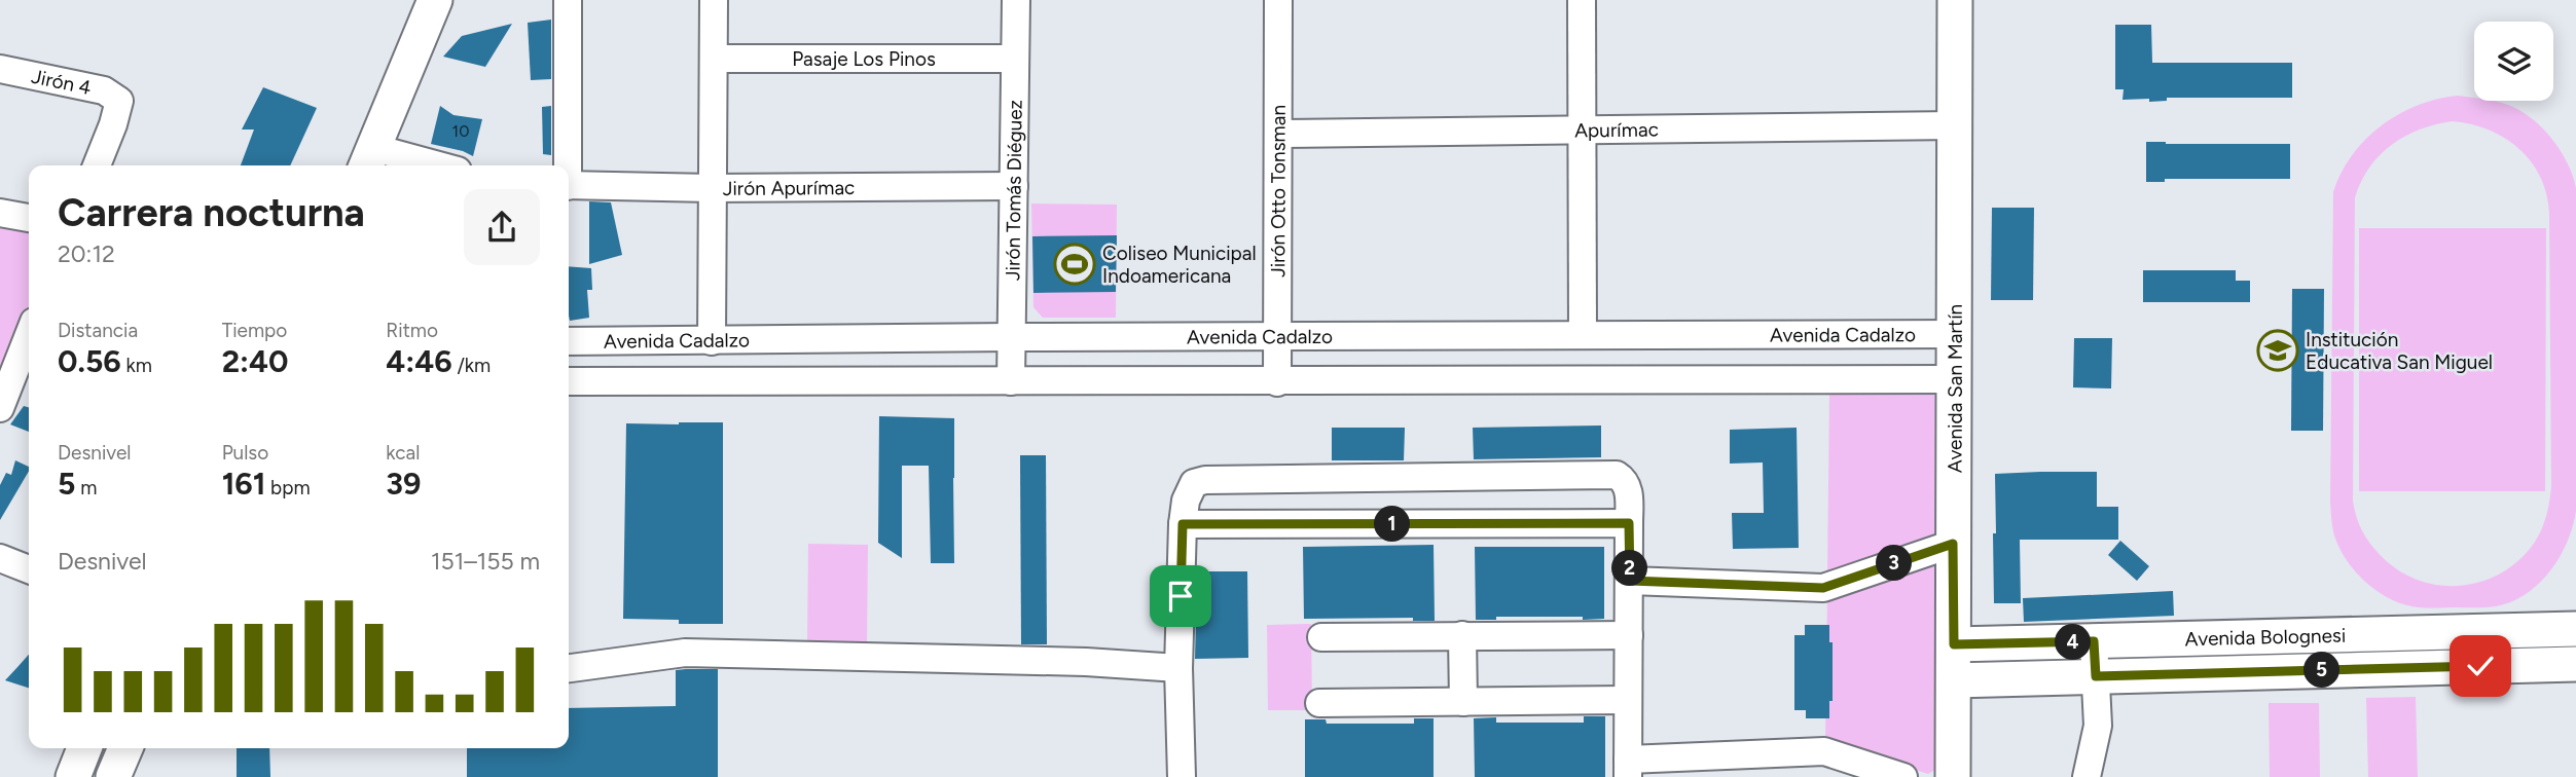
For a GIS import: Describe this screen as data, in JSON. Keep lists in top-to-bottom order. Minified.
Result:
{"streets":{"main road":["Avenida San Martín","Avenida Bolognesi"],"street":["Pasaje Los Pinos","Jirón 4","Apurímac","Jirón Apurímac","Jirón Tomás Diéguez","Jirón Otto Tonsman","Avenida Cadalzo"]},"crossings":[["Pasaje Los Pinos","Jirón Tomás Diéguez"],["Apurímac","Jirón Otto Tonsman"],["Apurímac","Avenida San Martín"],["Jirón Apurímac","Jirón Tomás Diéguez"],["Jirón Tomás Diéguez","Avenida Cadalzo"],["Jirón Otto Tonsman","Avenida Cadalzo"],["Avenida Cadalzo","Avenida San Martín"],["Avenida San Martín","Avenida Bolognesi"]],"places":{"sports":["Coliseo Municipal Indoamericana"],"school or university":["Institución Educativa San Miguel"]},"house_numbers":["10"],"page":{"heading":["Carrera nocturna","20:12"],"stats":[["Distancia","0.56 km"],["Tiempo","2:40"],["Ritmo","4:46 /km"],["Desnivel","5 m"],["Pulso","161 bpm"],["kcal","39"]],"pins":["1","3","2","4","5"],"chart":["Desnivel","151–155 m"]}}
